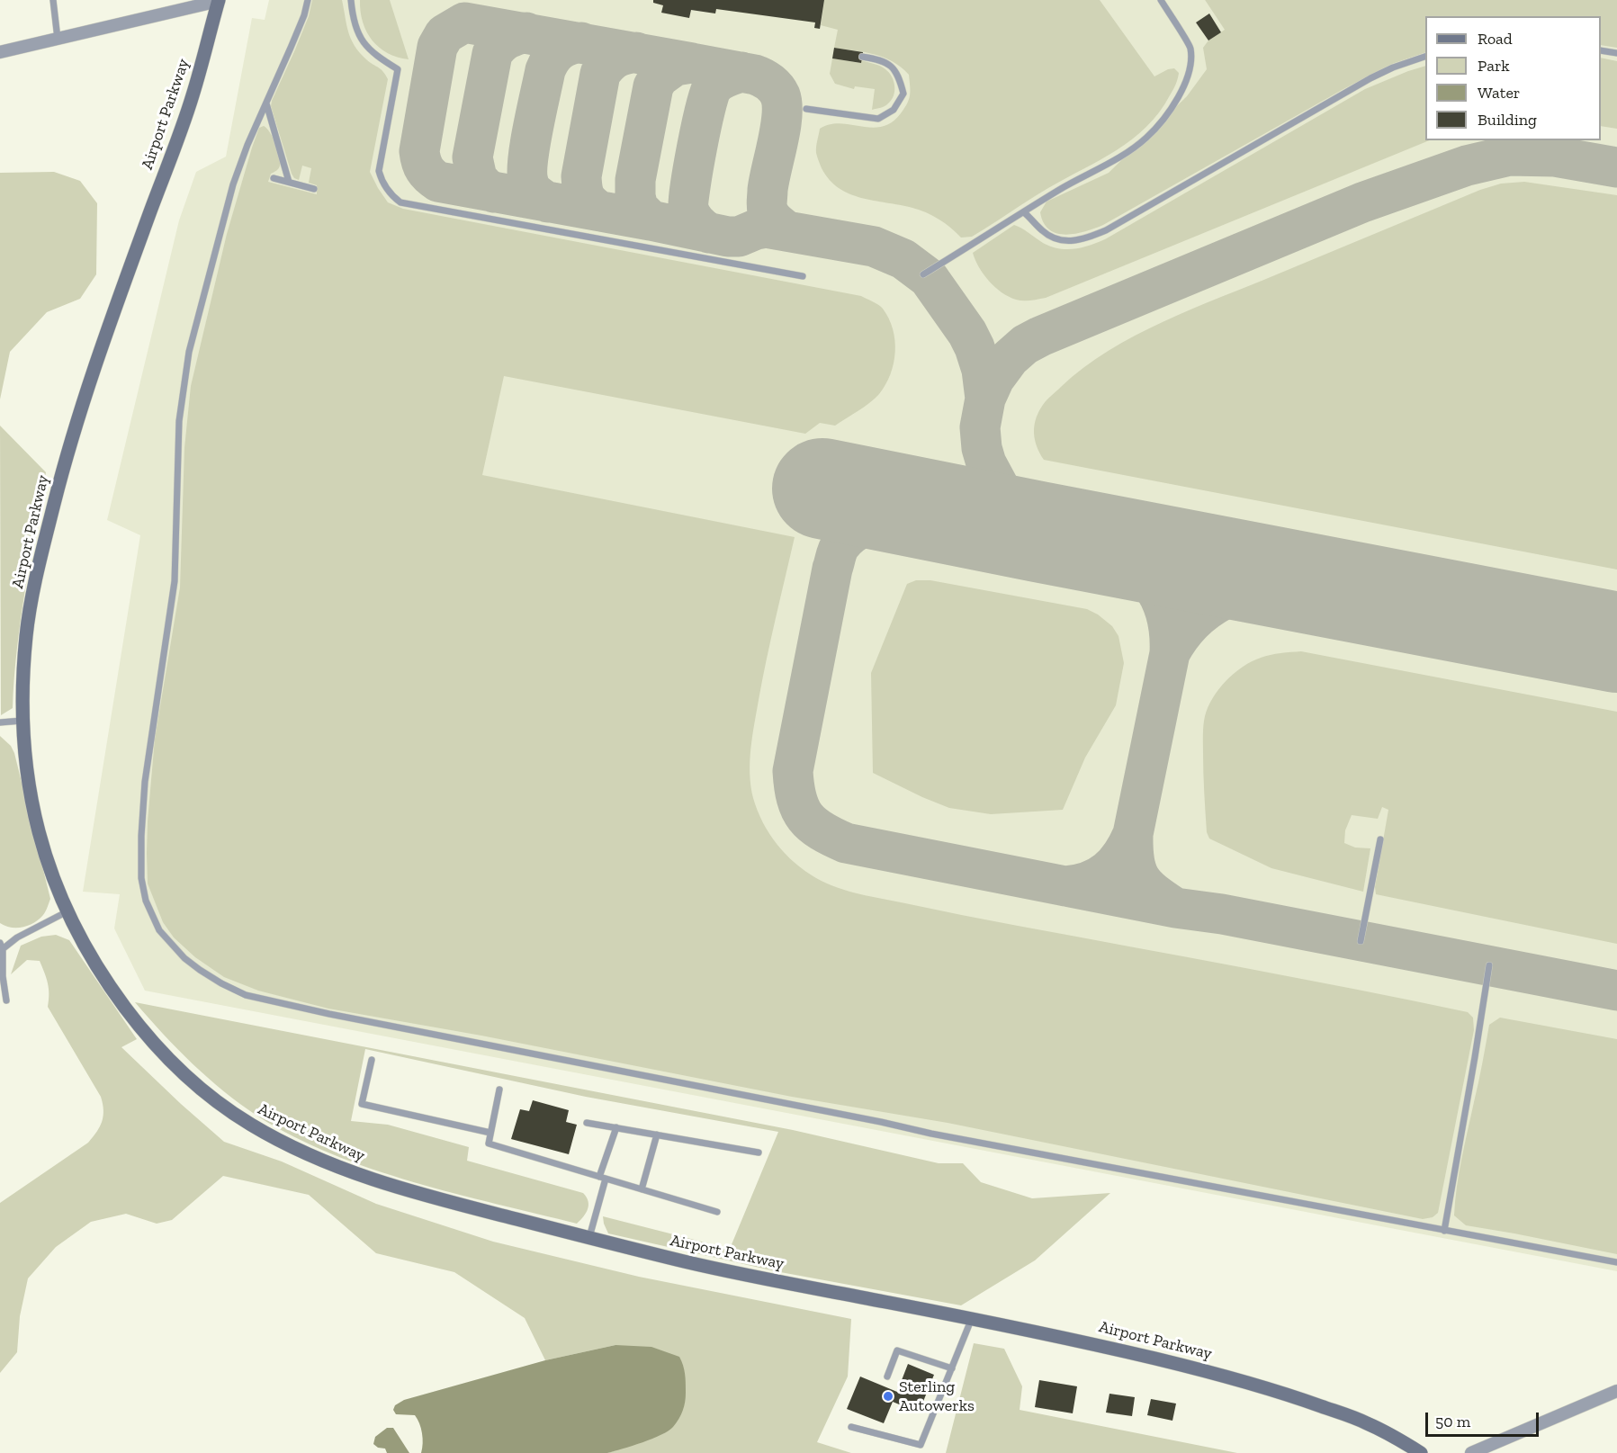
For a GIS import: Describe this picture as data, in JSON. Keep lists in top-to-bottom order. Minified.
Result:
{"streets":{"main road":["Airport Parkway"]},"places":["Sterling Autowerks"],"legend":["Road","Park","Water","Building"],"scale_bar":"50 m"}
